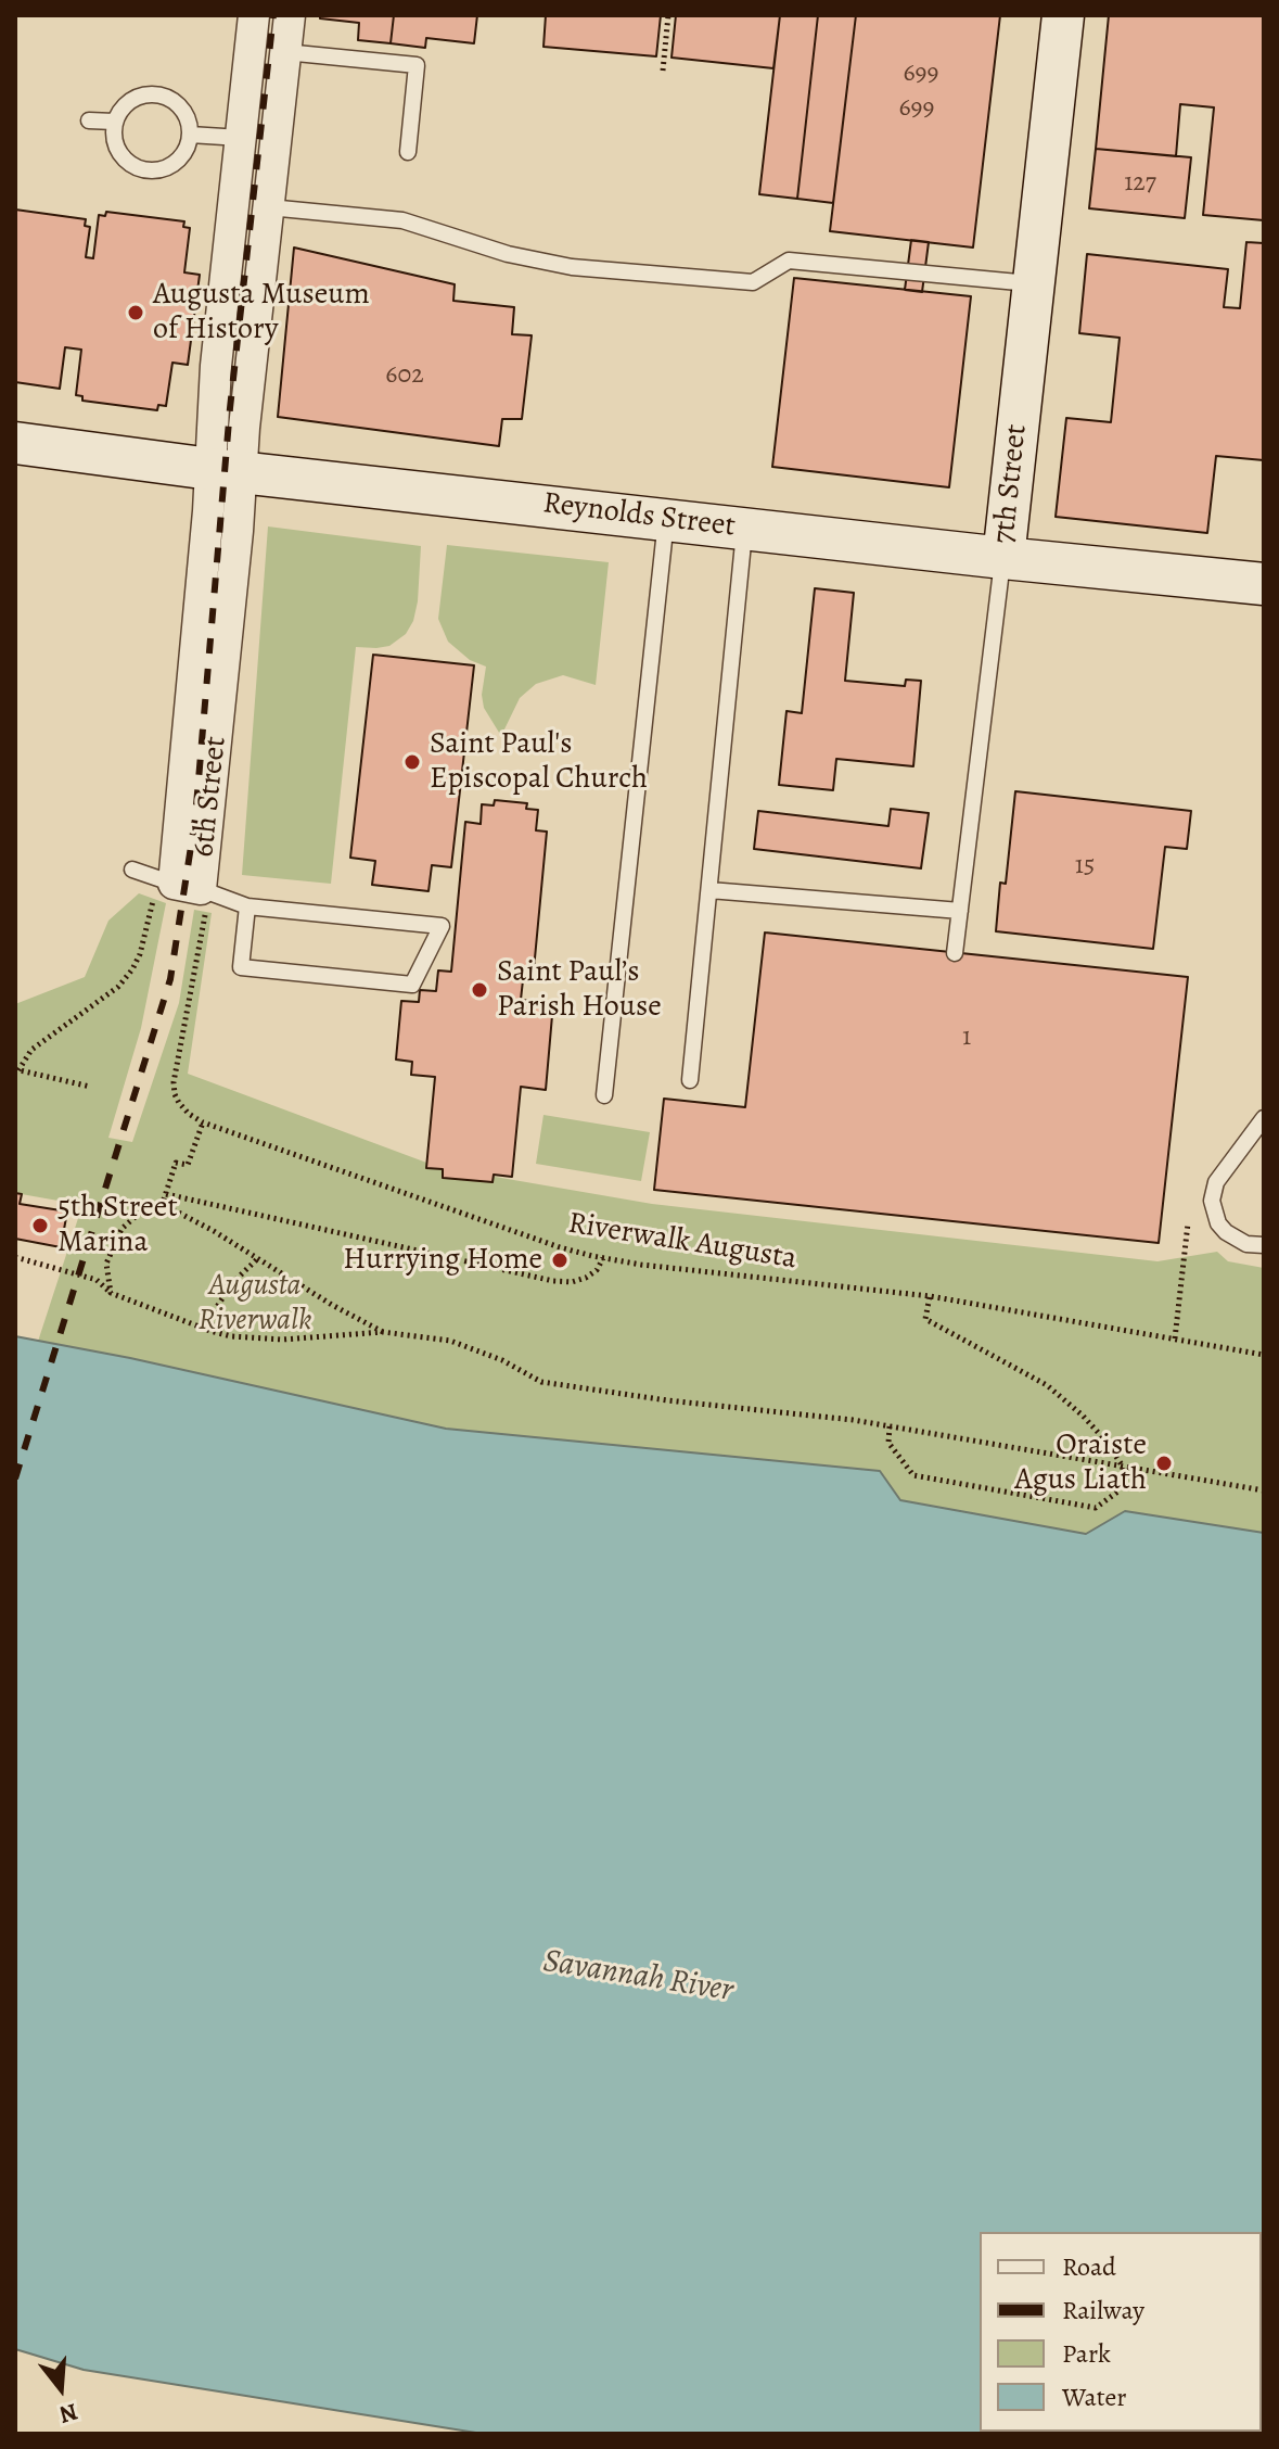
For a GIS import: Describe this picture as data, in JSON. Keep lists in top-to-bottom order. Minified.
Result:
{"streets":{"main road":["7th Street","Reynolds Street"],"street":["6th Street"],"path":["Riverwalk Augusta"]},"crossings":[["7th Street","Reynolds Street"],["Reynolds Street","6th Street"],["6th Street","Riverwalk Augusta"]],"water":["Savannah River"],"parks":["Augusta Riverwalk"],"places":["Augusta Museum of History","Saint Paul's Episcopal Church","Saint Paul’s Parish House","5th Street Marina","Hurrying Home","Oraiste Agus Liath"],"house_numbers":["699","699","127","602","15","1"],"legend":["Road","Railway","Park","Water"],"north":"bottom"}
